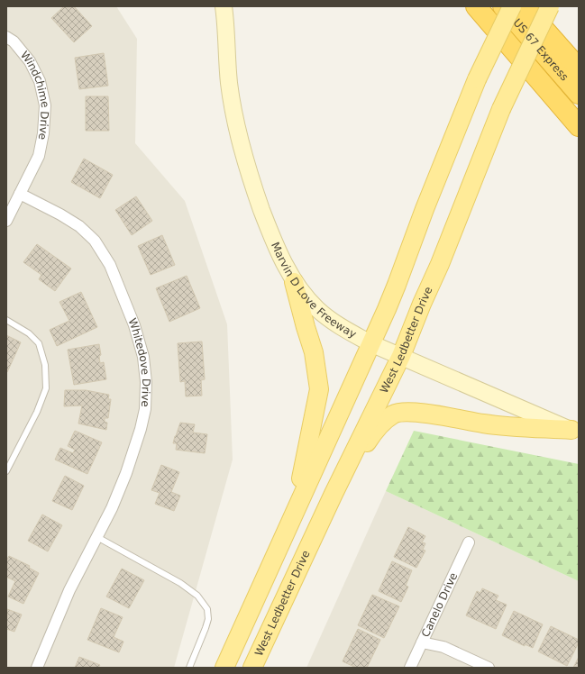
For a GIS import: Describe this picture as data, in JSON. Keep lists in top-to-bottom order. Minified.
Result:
{"streets":{"highway":["US 67 Express"],"main road":["Marvin D Love Freeway","West Ledbetter Drive"],"street":["Windchime Drive","Whitedove Drive","Canelo Drive"]},"crossings":[["Windchime Drive","Whitedove Drive"],["Marvin D Love Freeway","West Ledbetter Drive"]]}
